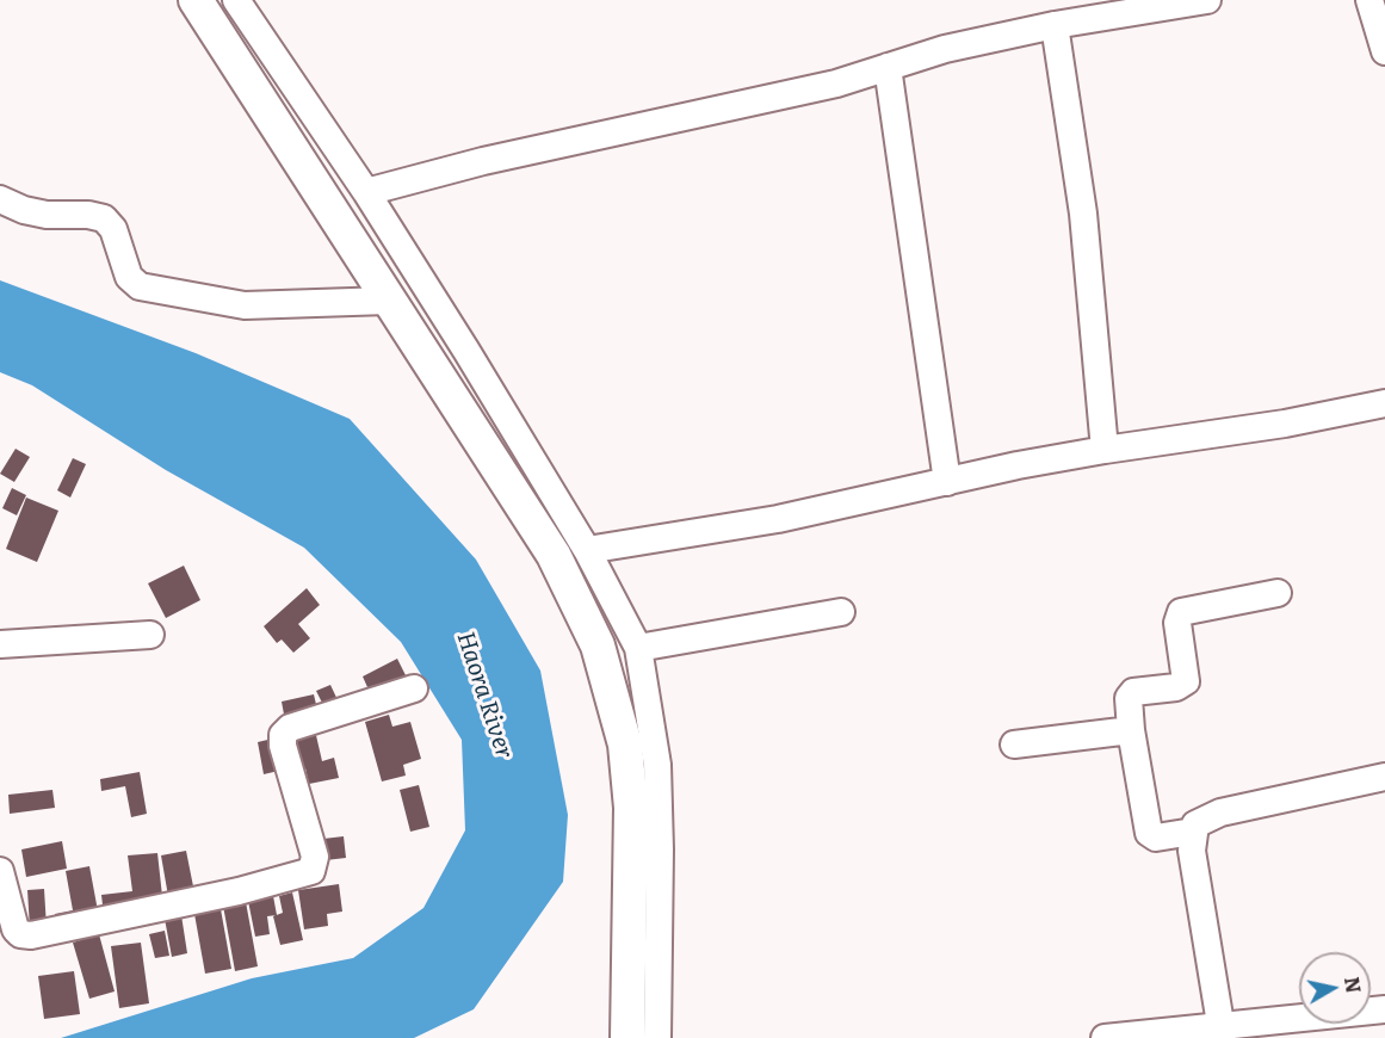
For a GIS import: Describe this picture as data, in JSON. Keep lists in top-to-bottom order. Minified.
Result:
{"water":["Haora River"],"north":"right"}
